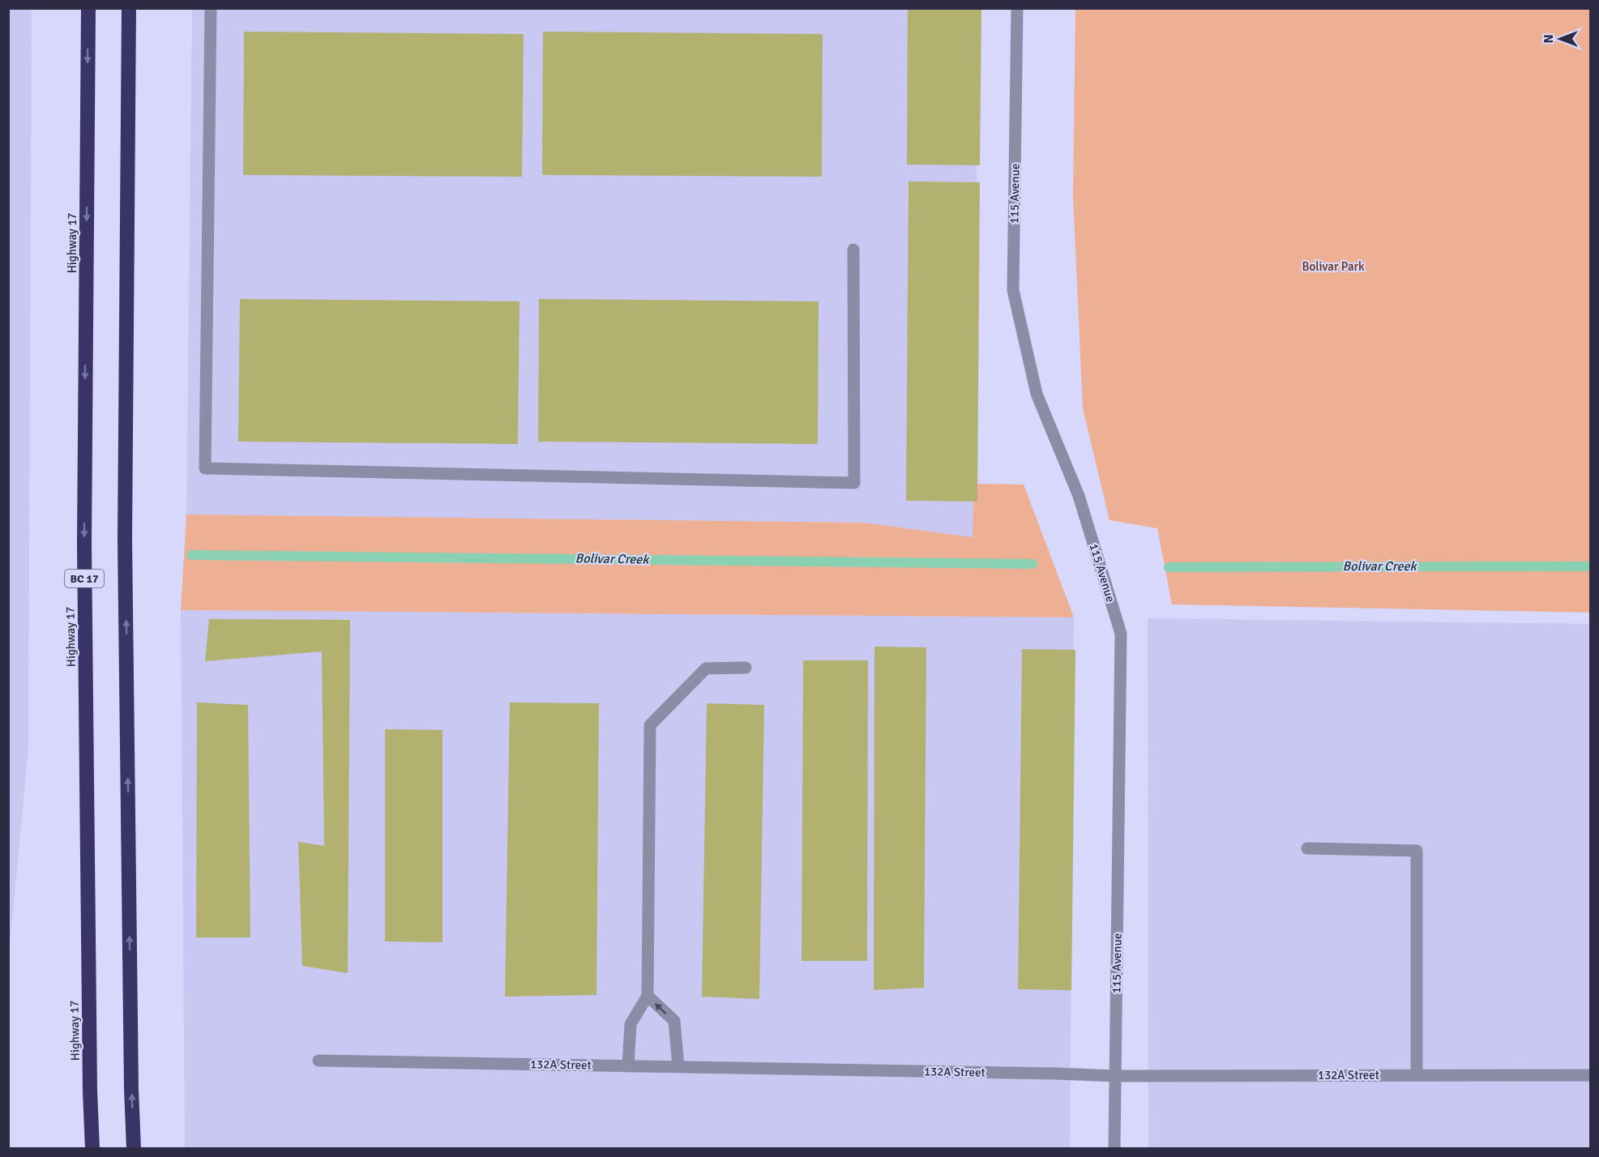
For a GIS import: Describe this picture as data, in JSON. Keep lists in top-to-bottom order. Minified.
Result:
{"streets":{"highway":["Highway 17","BC 17"],"street":["115 Avenue","132A Street"]},"crossings":[["115 Avenue","132A Street"]],"water":["Bolivar Creek"],"parks":["Bolivar Park"],"north":"left"}
